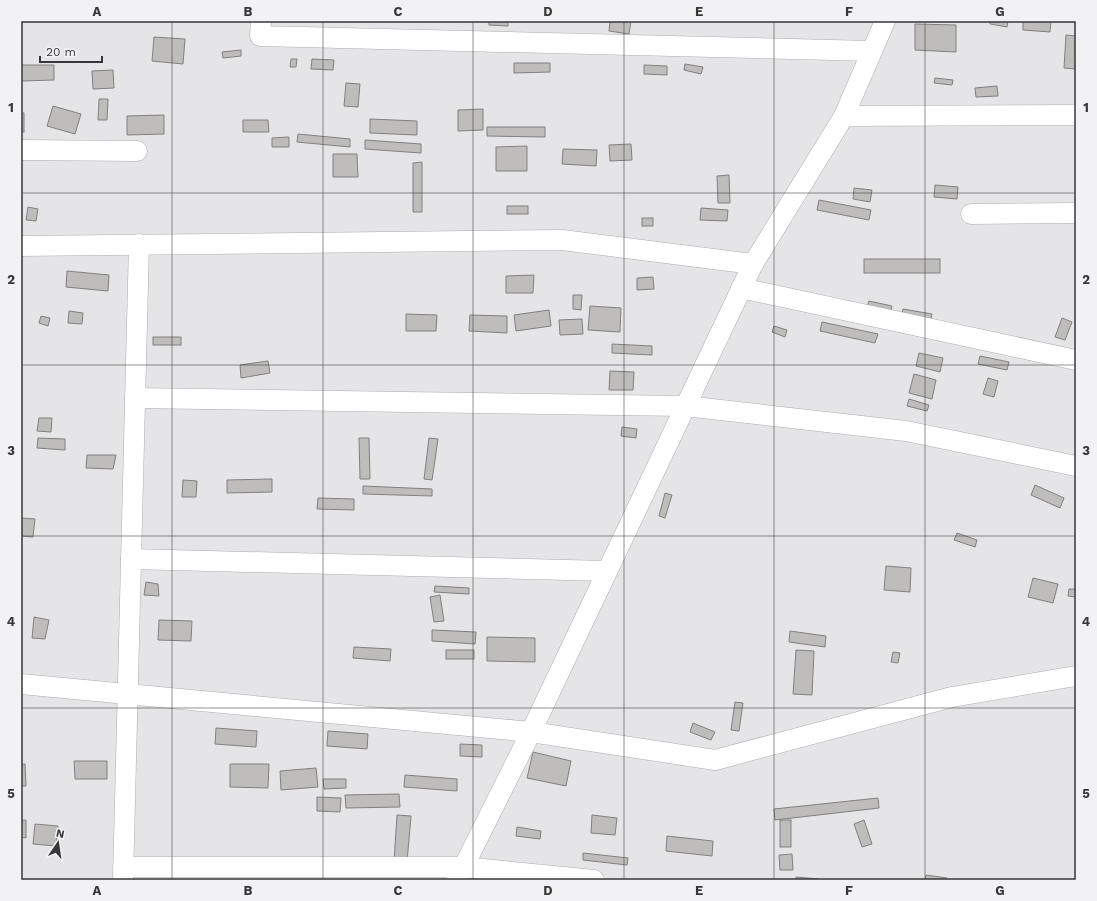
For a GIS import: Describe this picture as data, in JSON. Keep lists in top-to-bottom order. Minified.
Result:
{"scale_bar":"20 m","north":"top","grid":{"columns":["A","B","C","D","E","F","G"],"rows":["1","2","3","4","5"]}}
